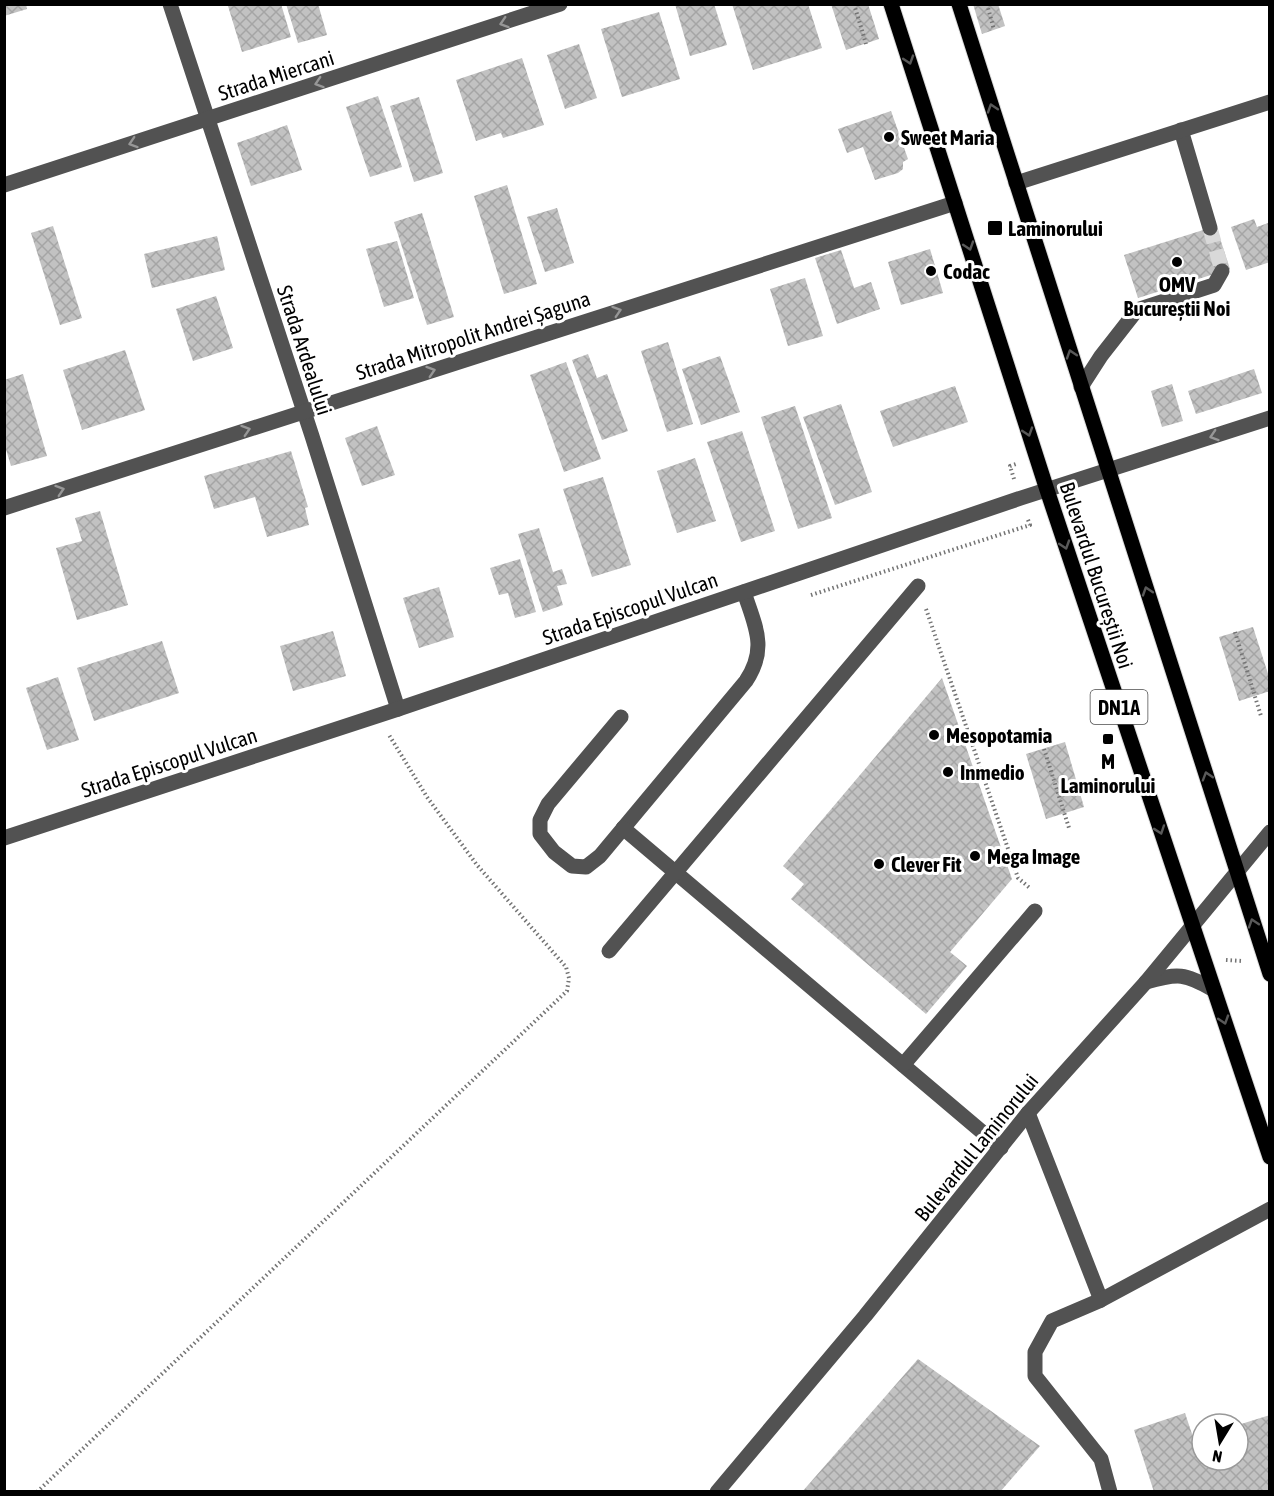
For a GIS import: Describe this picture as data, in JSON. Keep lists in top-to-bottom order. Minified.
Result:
{"streets":{"main road":["Bulevardul Bucureștii Noi","DN1A"],"street":["Strada Miercani","Strada Mitropolit Andrei Șaguna","Strada Ardealului","Strada Episcopul Vulcan","Bulevardul Laminorului"]},"crossings":[["Strada Miercani","Strada Ardealului"],["Strada Mitropolit Andrei Șaguna","Strada Ardealului"],["Strada Mitropolit Andrei Șaguna","Bulevardul Bucureștii Noi"],["Strada Ardealului","Strada Episcopul Vulcan"],["Bulevardul Bucureștii Noi","Strada Episcopul Vulcan"],["Bulevardul Bucureștii Noi","Bulevardul Laminorului"]],"one_way":["Strada Miercani","Strada Mitropolit Andrei Șaguna"],"places":{"other":["Sweet Maria","OMV Bucureștii Noi","Codac","Mesopotamia","Inmedio","Mega Image","Clever Fit"],"transit":["Laminorului","M Laminorului"]},"north":"bottom"}
